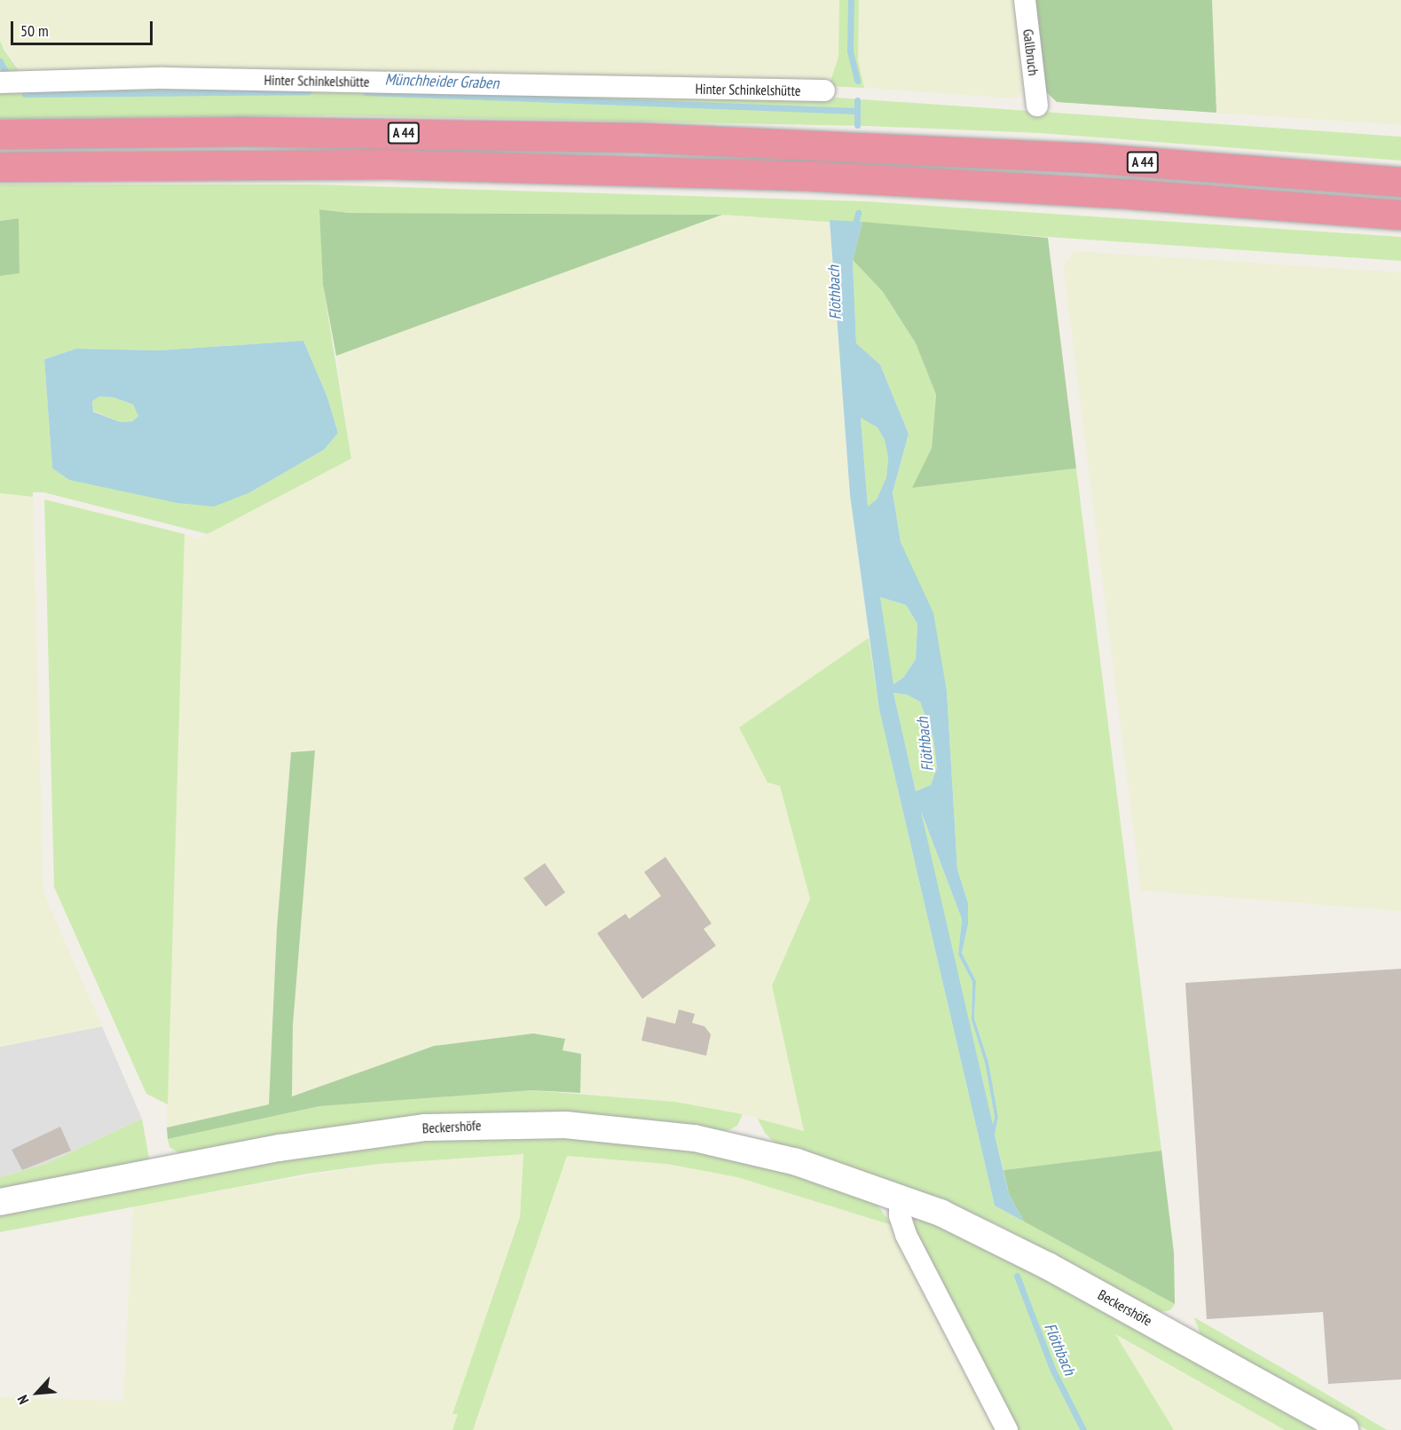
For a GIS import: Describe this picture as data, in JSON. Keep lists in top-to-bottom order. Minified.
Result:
{"streets":{"highway":["A 44"],"street":["Gallbruch","Hinter Schinkelshütte","Beckershöfe"]},"water":["Münchheider Graben","Flöthbach"],"scale_bar":"50 m","north":"bottom left"}
